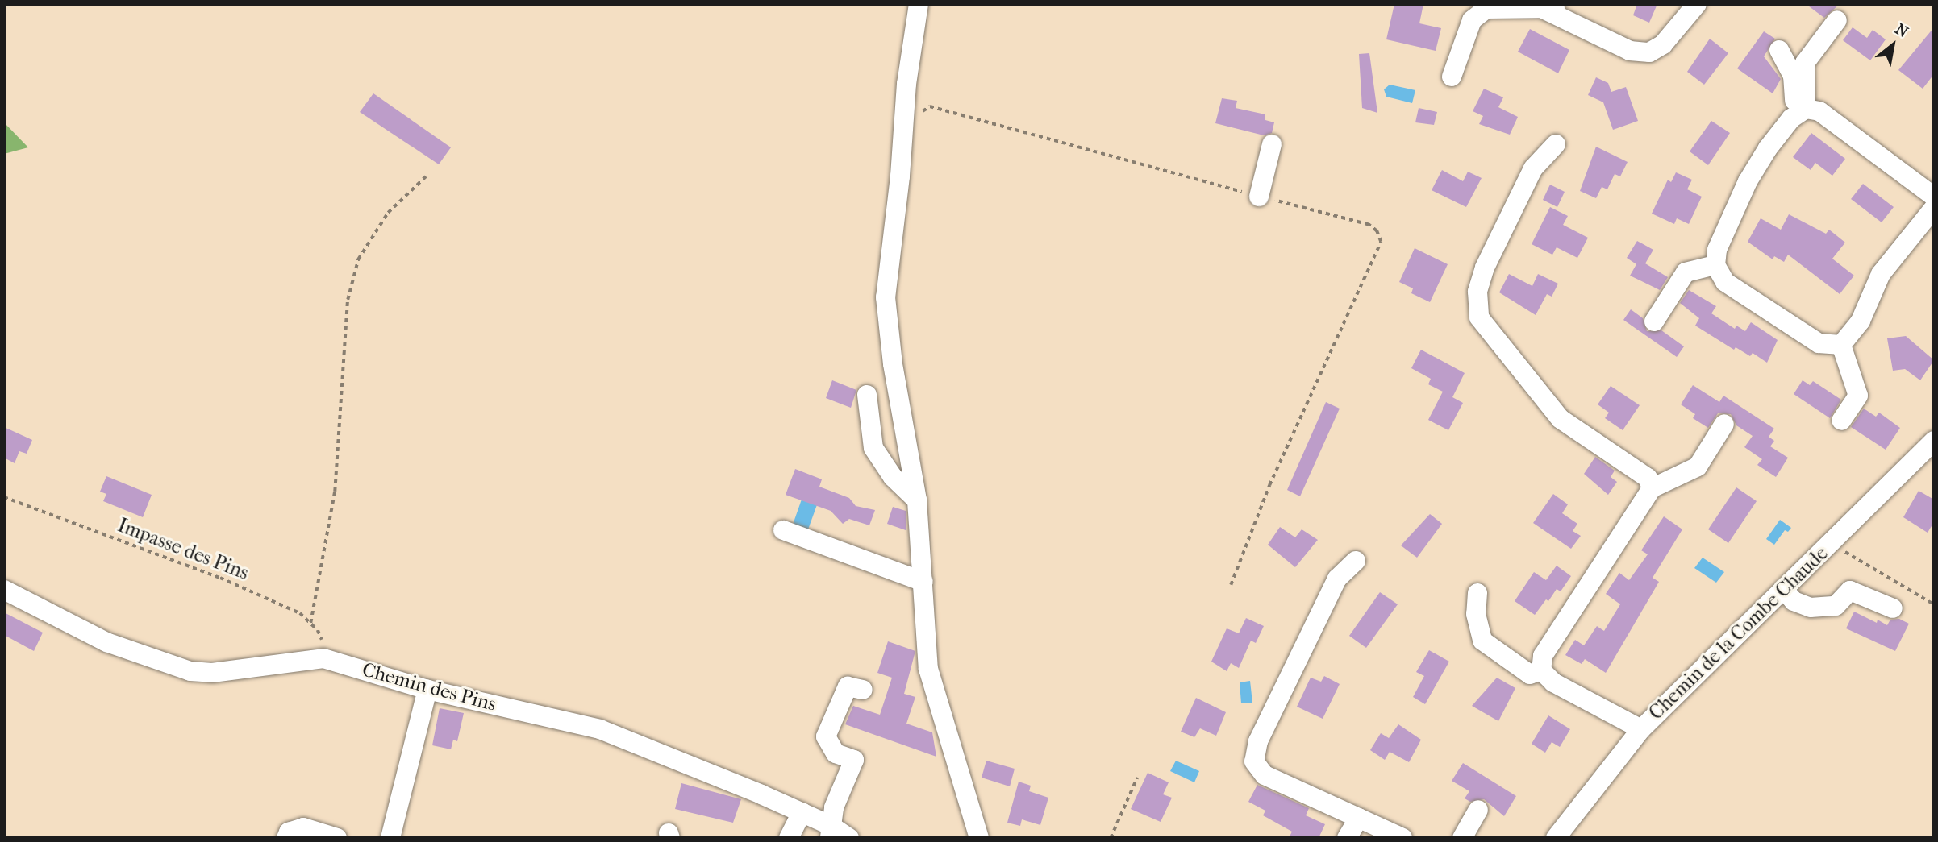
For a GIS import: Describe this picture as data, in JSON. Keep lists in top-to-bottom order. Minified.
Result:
{"streets":{"street":["Chemin de la Combe Chaude","Chemin des Pins"],"path":["Impasse des Pins"]},"crossings":[["Impasse des Pins","Chemin des Pins"]],"north":"top right"}
